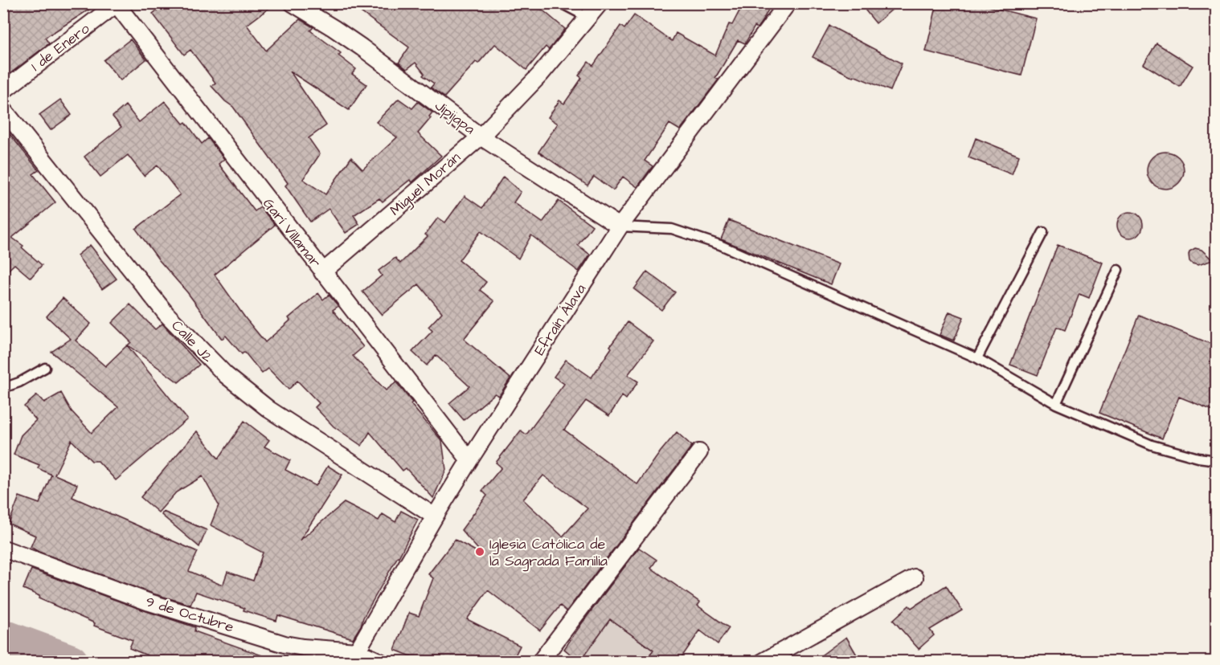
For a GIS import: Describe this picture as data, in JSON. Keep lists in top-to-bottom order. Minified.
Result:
{"streets":{"street":["1 de Enero","Jipijapa","Miguel Morán","Garí Villamar","Efraín Álava","Calle J2","9 de Octubre"]},"crossings":[["1 de Enero","Garí Villamar"],["Jipijapa","Miguel Morán"],["Jipijapa","Efraín Álava"],["Miguel Morán","Garí Villamar"],["Garí Villamar","Efraín Álava"],["Efraín Álava","Calle J2"],["Efraín Álava","9 de Octubre"]],"places":["Iglesia Católica de la Sagrada Familia"]}
